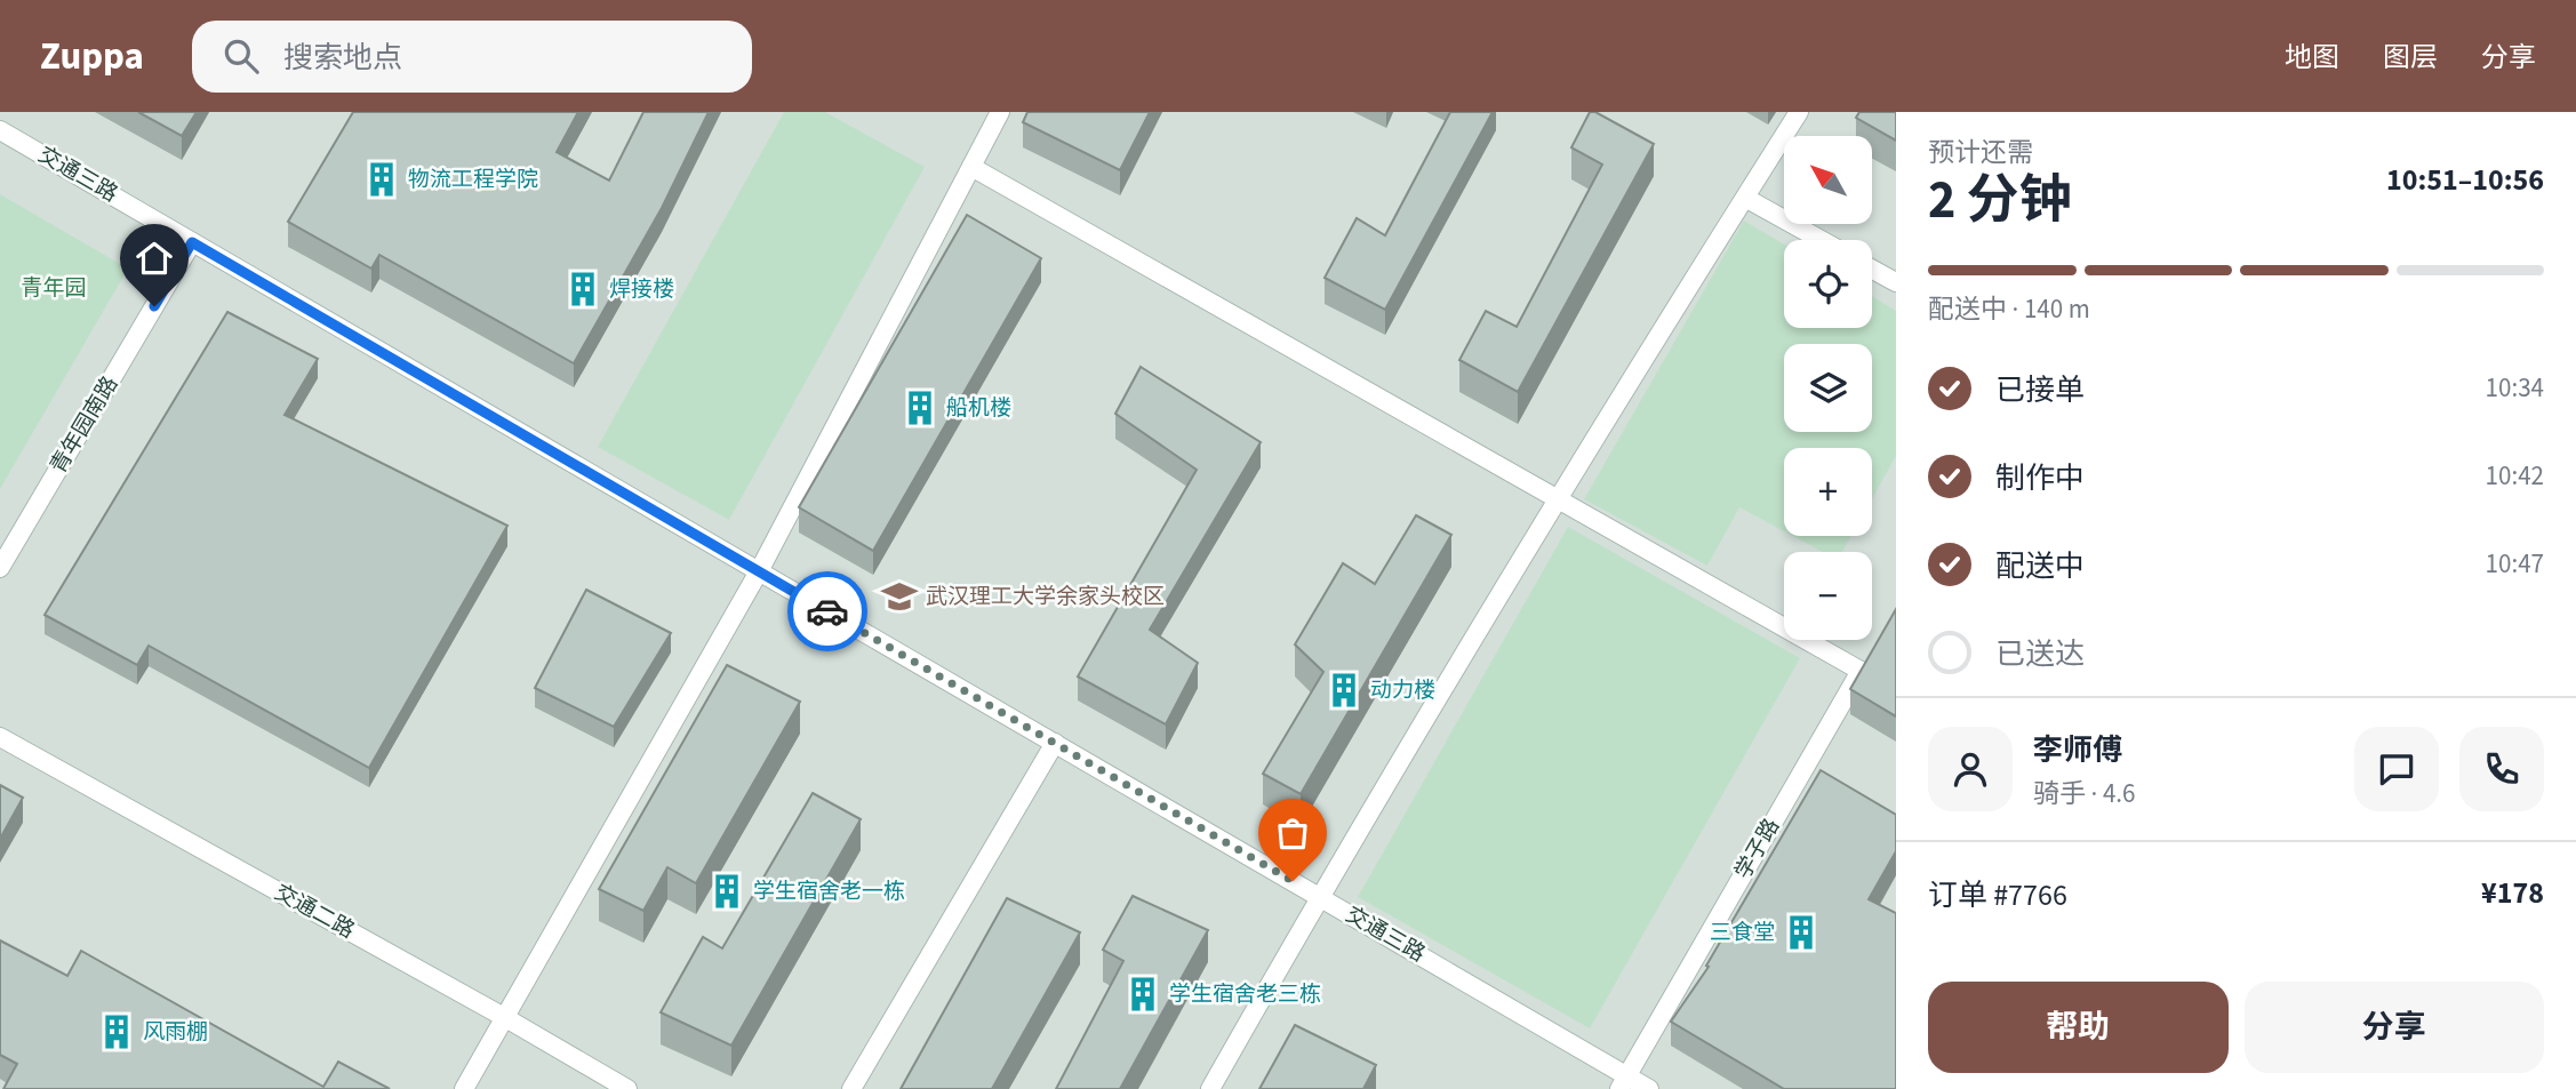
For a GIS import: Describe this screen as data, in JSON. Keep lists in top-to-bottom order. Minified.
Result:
{"streets":{"lane":["交通三路","青年园南路","学子路","交通二路"]},"crossings":[["交通三路","青年园南路"],["交通三路","学子路"]],"parks":["青年园"],"places":{"building":["物流工程学院","焊接楼","船机楼","动力楼","学生宿舍老一栋","三食堂","学生宿舍老三栋","风雨棚"],"school or university":["武汉理工大学余家头校区"]},"north":"top left","page":{"header":"Zuppa","search":"搜索地点","nav":["地图","图层","分享"],"heading":["2 分钟","预计还需","10:51–10:56"],"panel":["李师傅","骑手 · 4.6","订单 #7766","¥178"],"map_buttons":["+","−"],"bar":"配送中 · 140 m","list":[["已接单","10:34"],["制作中","10:42"],["配送中","10:47"],"已送达"],"buttons":["帮助","分享"]}}
